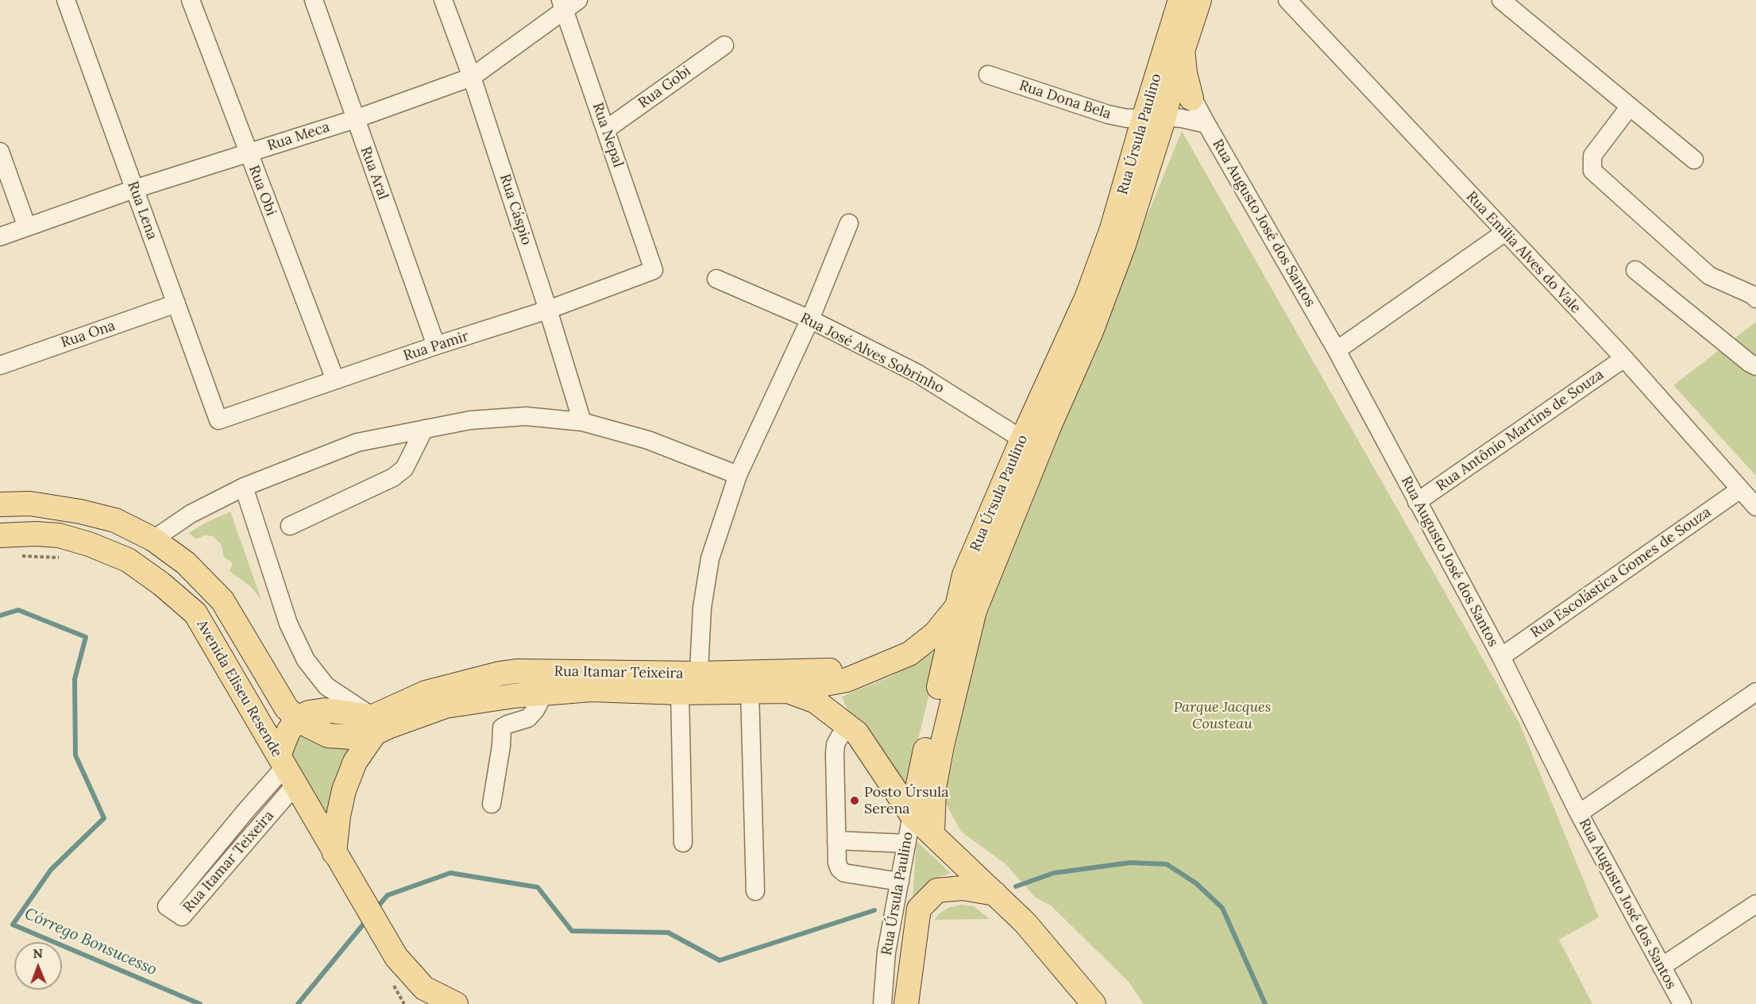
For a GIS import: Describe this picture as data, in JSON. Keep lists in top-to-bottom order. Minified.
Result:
{"streets":{"main road":["Rua Úrsula Paulino","Rua Itamar Teixeira","Avenida Eliseu Resende"],"street":["Rua Gobi","Rua Dona Bela","Rua Nepal","Rua Meca","Rua Aral","Rua Obi","Rua Cáspio","Rua Lena","Rua Augusto José dos Santos","Rua Emília Alves do Vale","Rua Ona","Rua Pamir","Rua José Alves Sobrinho","Rua Antônio Martins de Souza","Rua Escolástica Gomes de Souza"]},"crossings":[["Rua Gobi","Rua Nepal"],["Rua Dona Bela","Rua Úrsula Paulino"],["Rua Dona Bela","Rua Augusto José dos Santos"],["Rua Úrsula Paulino","Rua Augusto José dos Santos"],["Rua Úrsula Paulino","Rua José Alves Sobrinho"],["Rua Úrsula Paulino","Rua Itamar Teixeira"],["Rua Nepal","Rua Meca"],["Rua Nepal","Rua Pamir"],["Rua Meca","Rua Aral"],["Rua Meca","Rua Obi"],["Rua Meca","Rua Cáspio"],["Rua Meca","Rua Lena"],["Rua Aral","Rua Pamir"],["Rua Obi","Rua Pamir"],["Rua Cáspio","Rua Pamir"],["Rua Lena","Rua Ona"],["Rua Lena","Rua Pamir"],["Rua Augusto José dos Santos","Rua Antônio Martins de Souza"],["Rua Augusto José dos Santos","Rua Escolástica Gomes de Souza"],["Rua Emília Alves do Vale","Rua Antônio Martins de Souza"],["Rua Emília Alves do Vale","Rua Escolástica Gomes de Souza"],["Rua Itamar Teixeira","Avenida Eliseu Resende"]],"water":["Córrego Bonsucesso"],"parks":["Parque Jacques Cousteau"],"places":["Posto Úrsula Serena"],"north":"top"}
